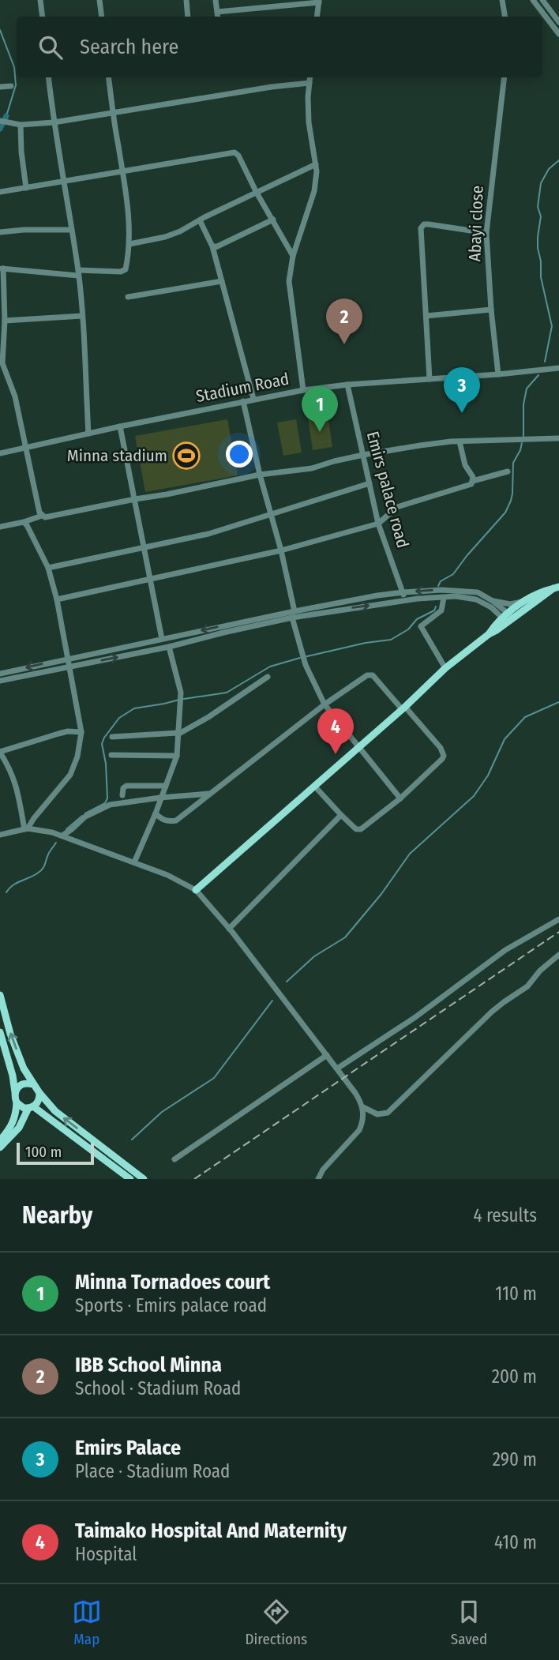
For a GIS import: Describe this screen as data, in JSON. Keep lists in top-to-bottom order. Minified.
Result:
{"streets":{"street":["Abayi close","Stadium Road","Emirs palace road"]},"crossings":[["Abayi close","Stadium Road"],["Stadium Road","Emirs palace road"]],"places":{"sports":["Minna stadium"]},"scale_bar":"100 m","page":{"search":"Search here","pins":["2","3","1","4"],"scale":"100 m","heading":["Nearby","4 results"],"list":[{"mark":"1","name":"Minna Tornadoes court","note":"Sports · Emirs palace road","value":"110 m"},{"mark":"2","name":"IBB School Minna","note":"School · Stadium Road","value":"200 m"},{"mark":"3","name":"Emirs Palace","note":"Place · Stadium Road","value":"290 m"},{"mark":"4","name":"Taimako Hospital And Maternity","note":"Hospital","value":"410 m"}],"nav":["Map","Directions","Saved"]}}
